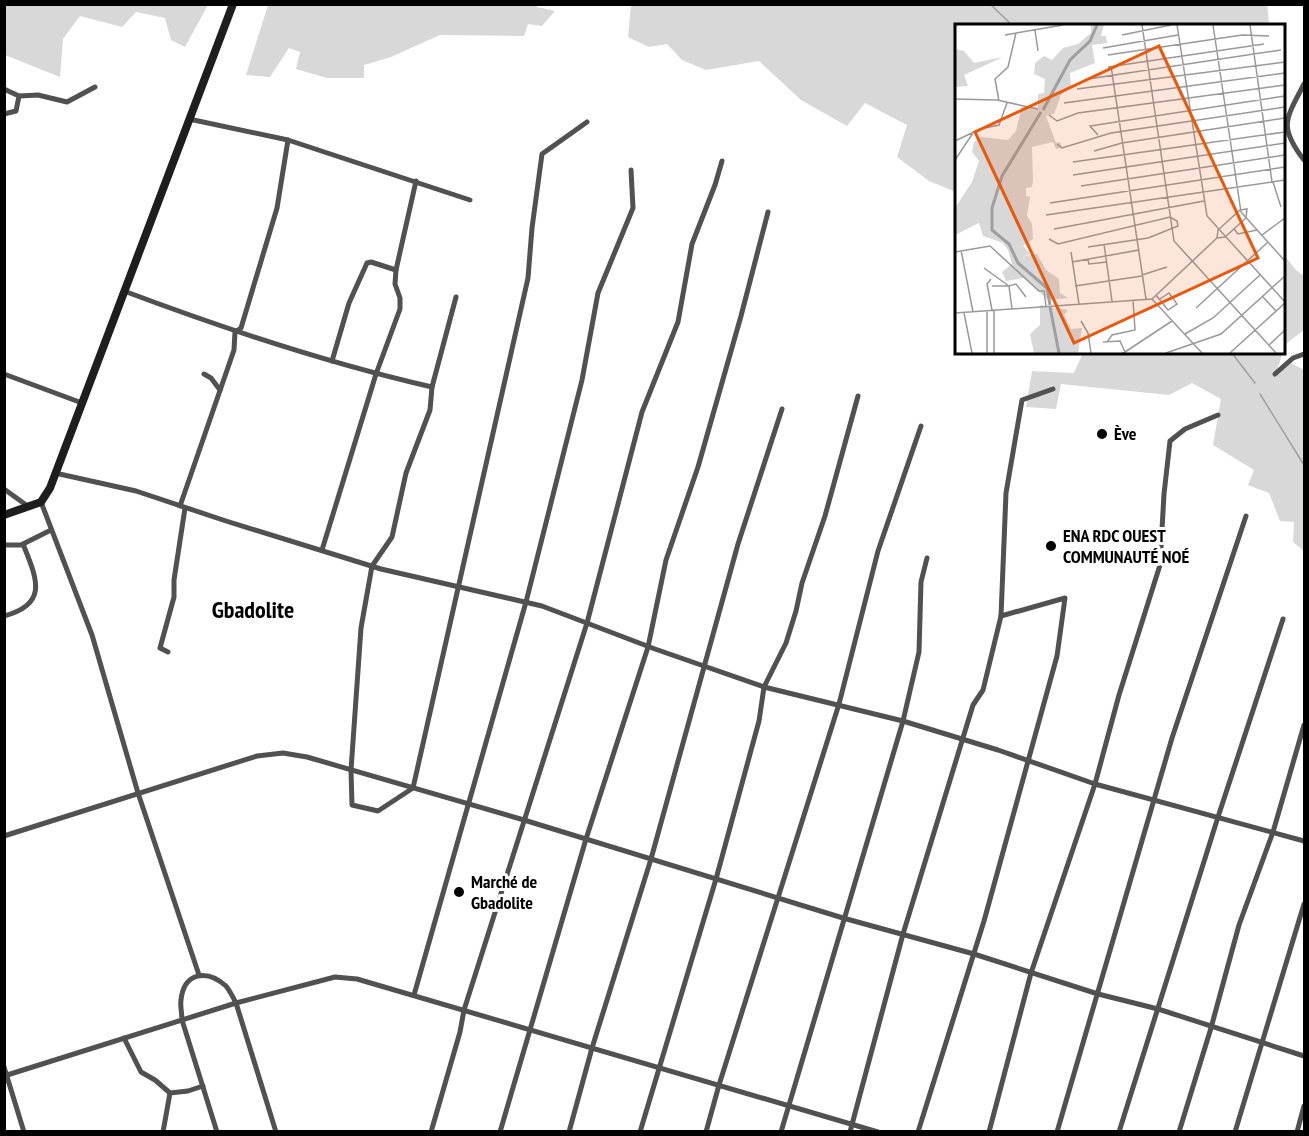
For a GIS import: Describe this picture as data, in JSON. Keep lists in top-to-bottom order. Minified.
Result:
{"districts":["Gbadolite"],"places":["Ève","ENA RDC OUEST COMMUNAUTÉ NOÉ","Marché de Gbadolite"]}
